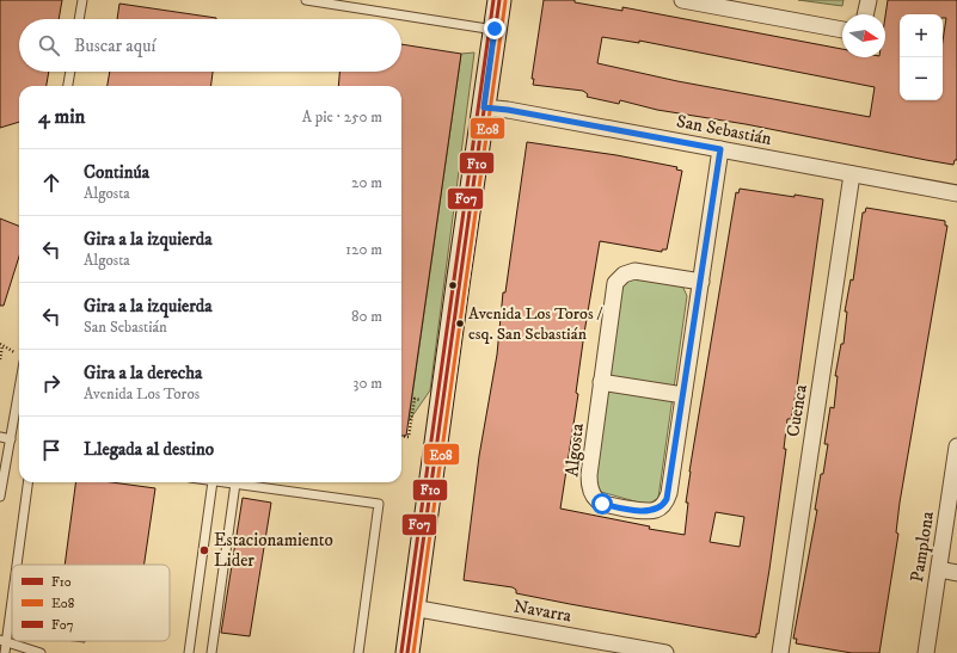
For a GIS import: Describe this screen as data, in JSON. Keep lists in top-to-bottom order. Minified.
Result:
{"streets":{"street":["San Sebastián","Cuenca","Algosta","Pamplona","Navarra"]},"crossings":[["San Sebastián","Cuenca"],["San Sebastián","Algosta"]],"places":["Avenida Los Toros / esq. San Sebastián","Estacionamiento Lider"],"lines":["transit line F10","transit line F07","transit line E08"],"legend":["F10","E08","F07"],"north":"right","page":{"map_buttons":["+","−"],"search":"Buscar aquí","heading":["4 min","A pie · 250 m"],"list":[["Continúa","Algosta","20 m"],["Gira a la izquierda","Algosta","120 m"],["Gira a la izquierda","San Sebastián","80 m"],["Gira a la derecha","Avenida Los Toros","30 m"],"Llegada al destino"]}}
